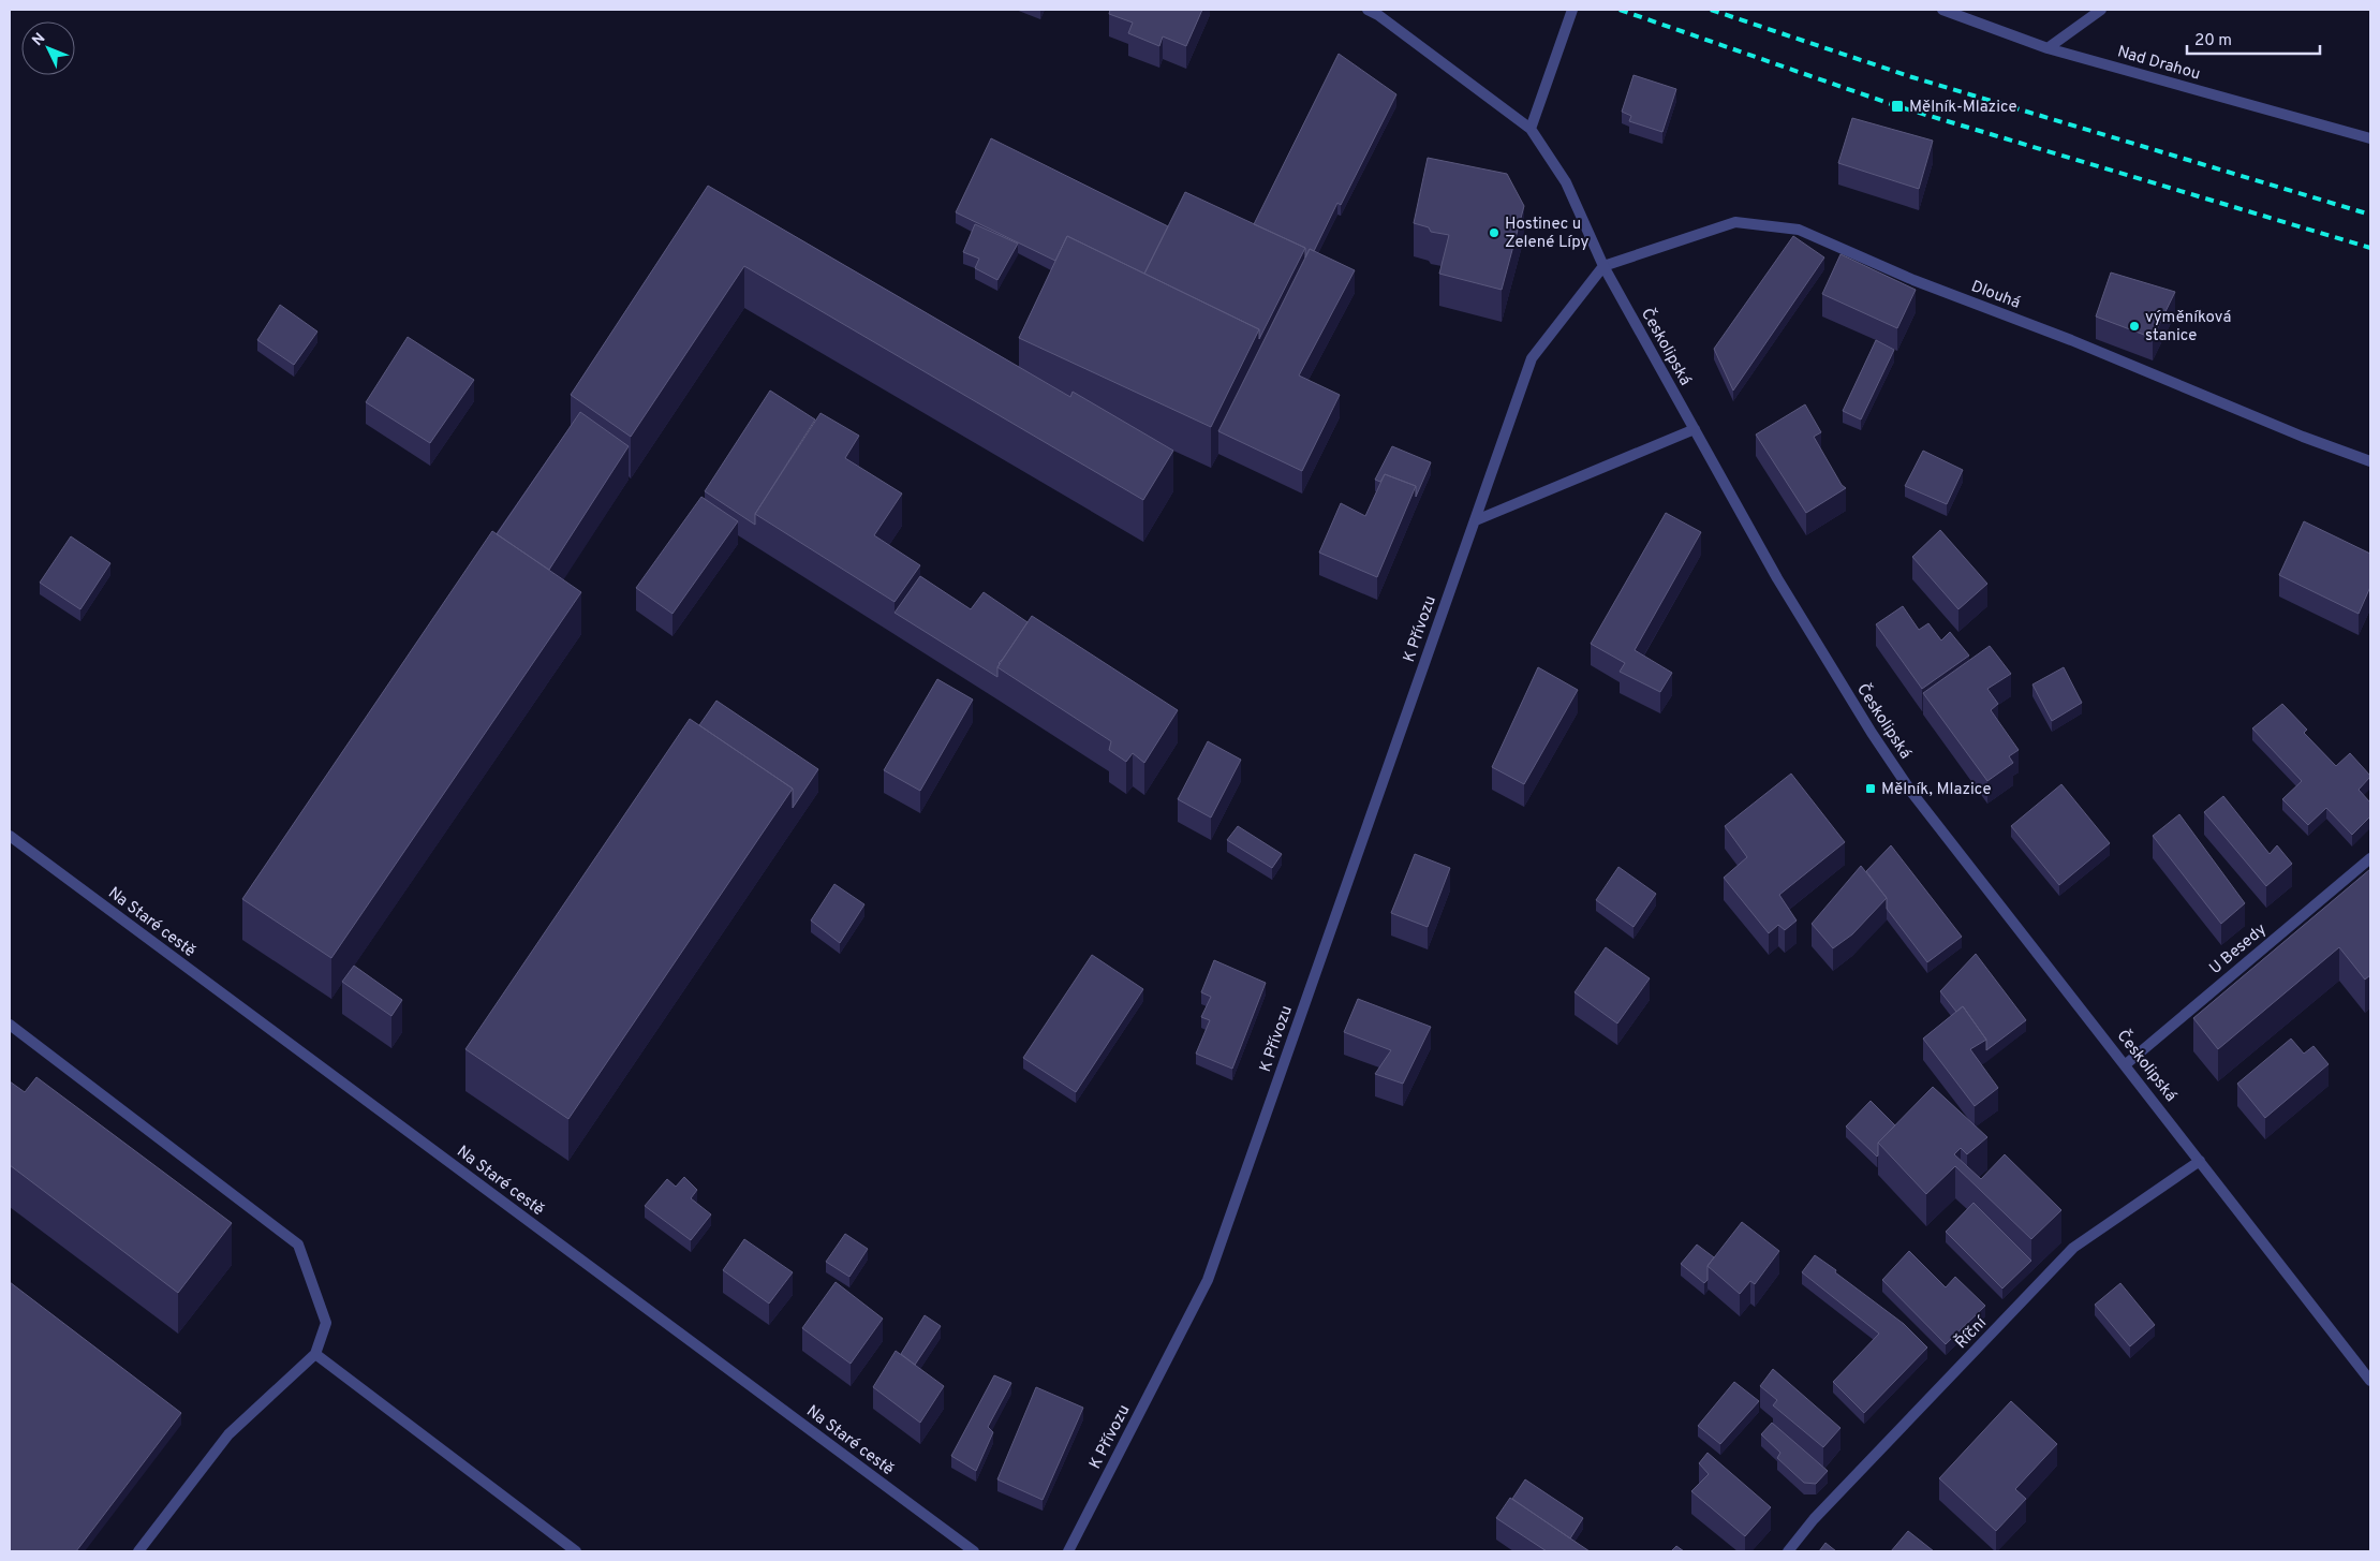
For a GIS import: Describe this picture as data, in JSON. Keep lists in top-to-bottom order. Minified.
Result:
{"streets":{"street":["Nad Drahou","Dlouhá","Českolipská","K Přívozu","Na Staré cestě","U Besedy","Říční"]},"crossings":[["Dlouhá","Českolipská"],["Dlouhá","K Přívozu"],["Českolipská","K Přívozu"],["Českolipská","U Besedy"],["Českolipská","Říční"]],"places":{"transit":["Mělník-Mlazice","Mělník, Mlazice"],"other":["Hostinec u Zelené Lípy","výměníková stanice"]},"scale_bar":"20 m","north":"top left"}
